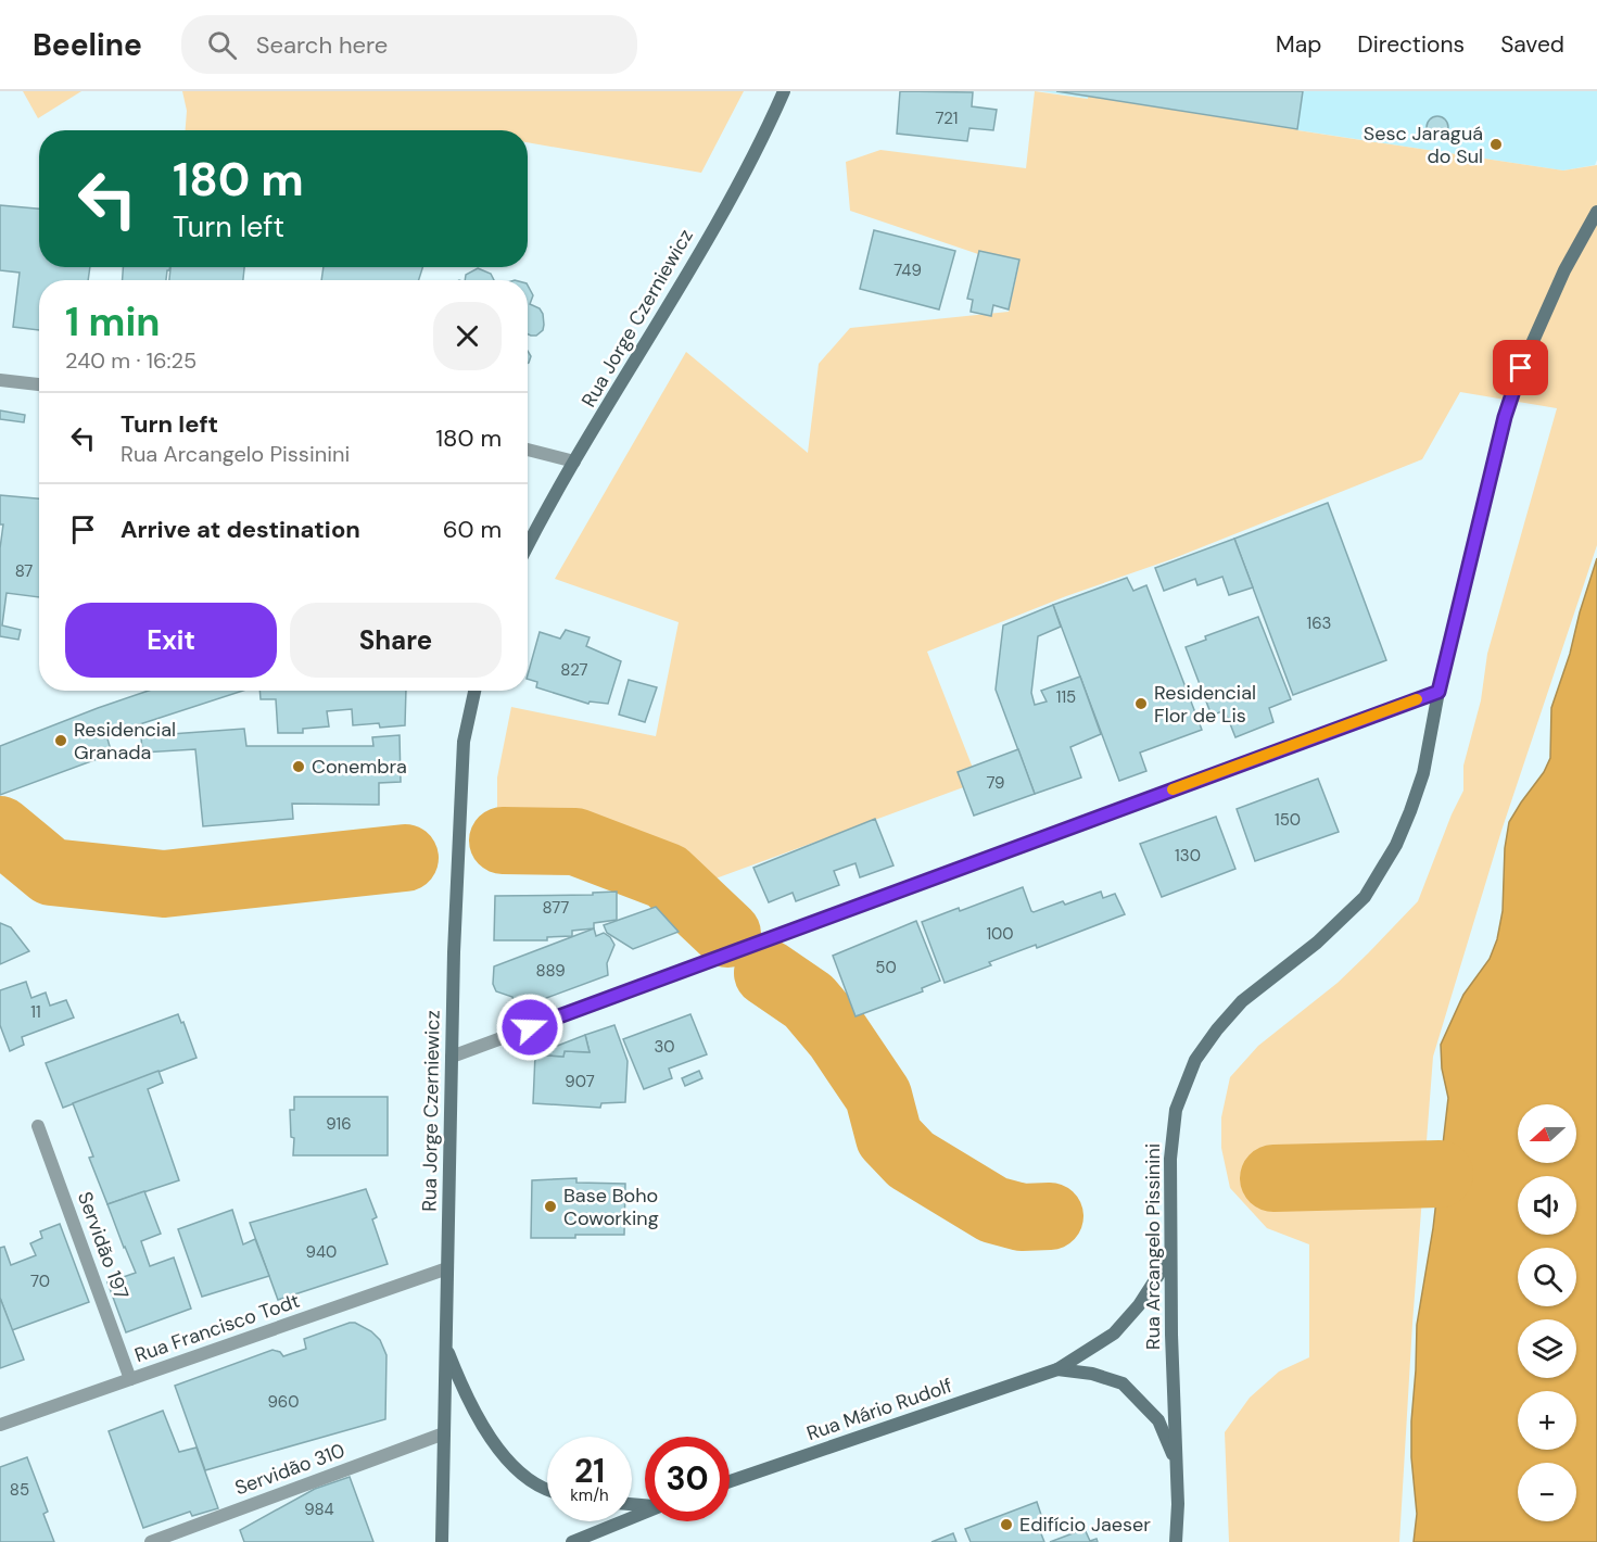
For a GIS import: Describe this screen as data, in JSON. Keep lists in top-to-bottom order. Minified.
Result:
{"streets":{"main road":["Rua Jorge Czerniewicz","Rua Arcangelo Pissinini","Rua Mário Rudolf"],"street":["Servidão 197","Rua Francisco Todt","Servidão 310"]},"crossings":[["Rua Jorge Czerniewicz","Rua Francisco Todt"],["Rua Jorge Czerniewicz","Servidão 310"],["Servidão 197","Rua Francisco Todt"],["Rua Arcangelo Pissinini","Rua Mário Rudolf"]],"places":["Sesc Jaraguá do Sul","Residencial Flor de Lis","Residencial Granada","Conembra","Base Boho Coworking","Edifício Jaeser"],"house_numbers":["721","749","87","163","827","115","79","150","130","877","100","50","889","11","30","907","916","940","70","960","85","984"],"north":"left","page":{"header":"Beeline","search":"Search here","nav":["Map","Directions","Saved"],"turn":["180 m","Turn left"],"heading":["1 min","240 m · 16:25"],"list":[{"name":"Turn left","note":"Rua Arcangelo Pissinini","value":"180 m"},{"name":"Arrive at destination","value":"60 m"}],"buttons":["Exit","Share"],"map_buttons":["+","−"],"speed":"21 km/h","limit":"30"}}
